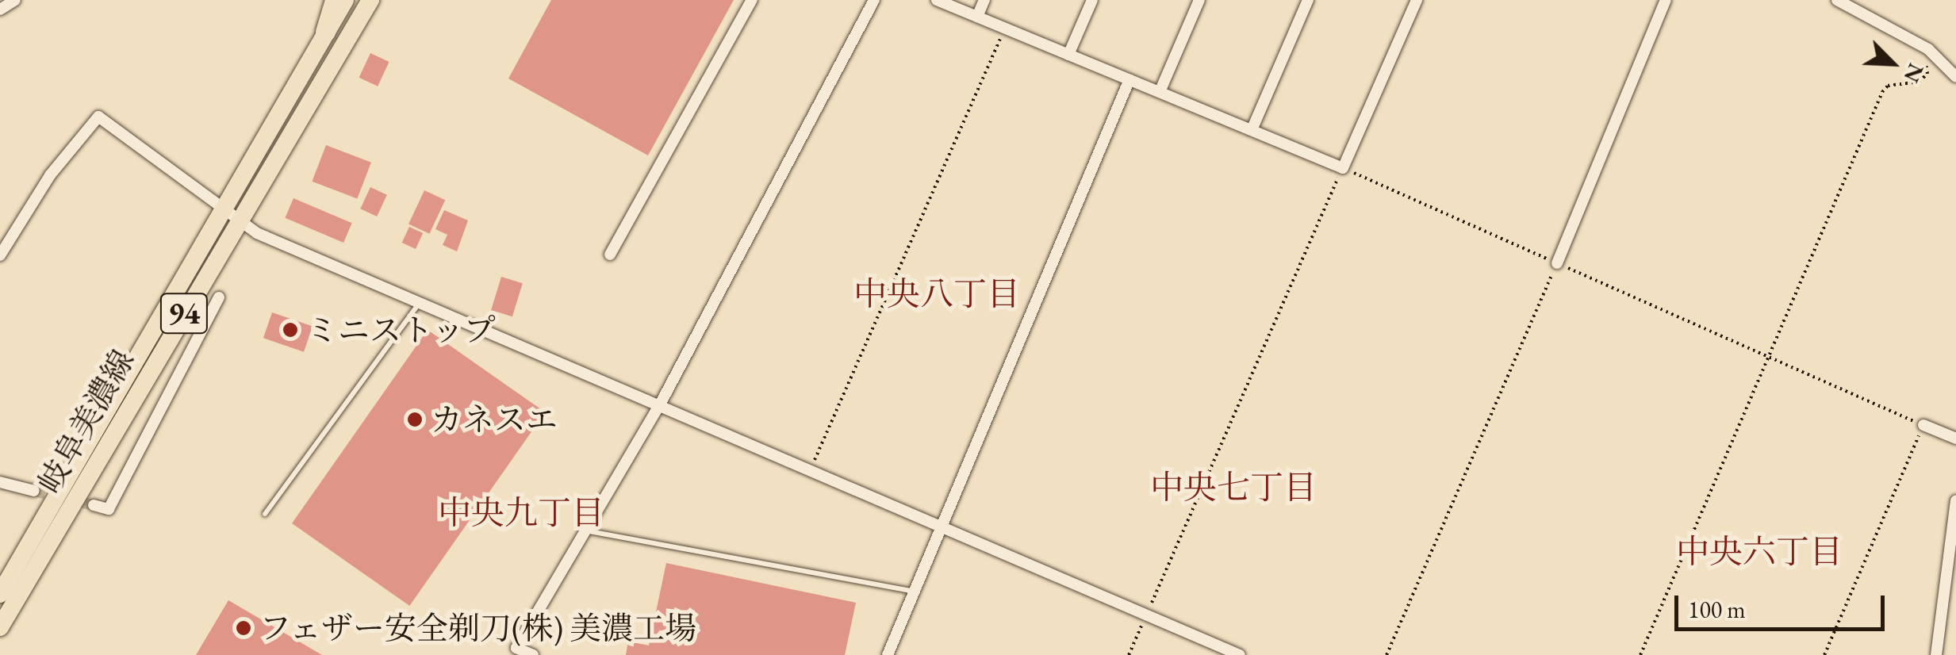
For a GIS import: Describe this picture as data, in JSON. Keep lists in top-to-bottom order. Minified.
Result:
{"streets":{"main road":["94","岐阜美濃線"]},"districts":["中央八丁目","中央七丁目","中央九丁目","中央六丁目"],"places":["ミニストップ","カネスエ","フェザー安全剃刀(株) 美濃工場"],"scale_bar":"100 m","north":"bottom right"}
